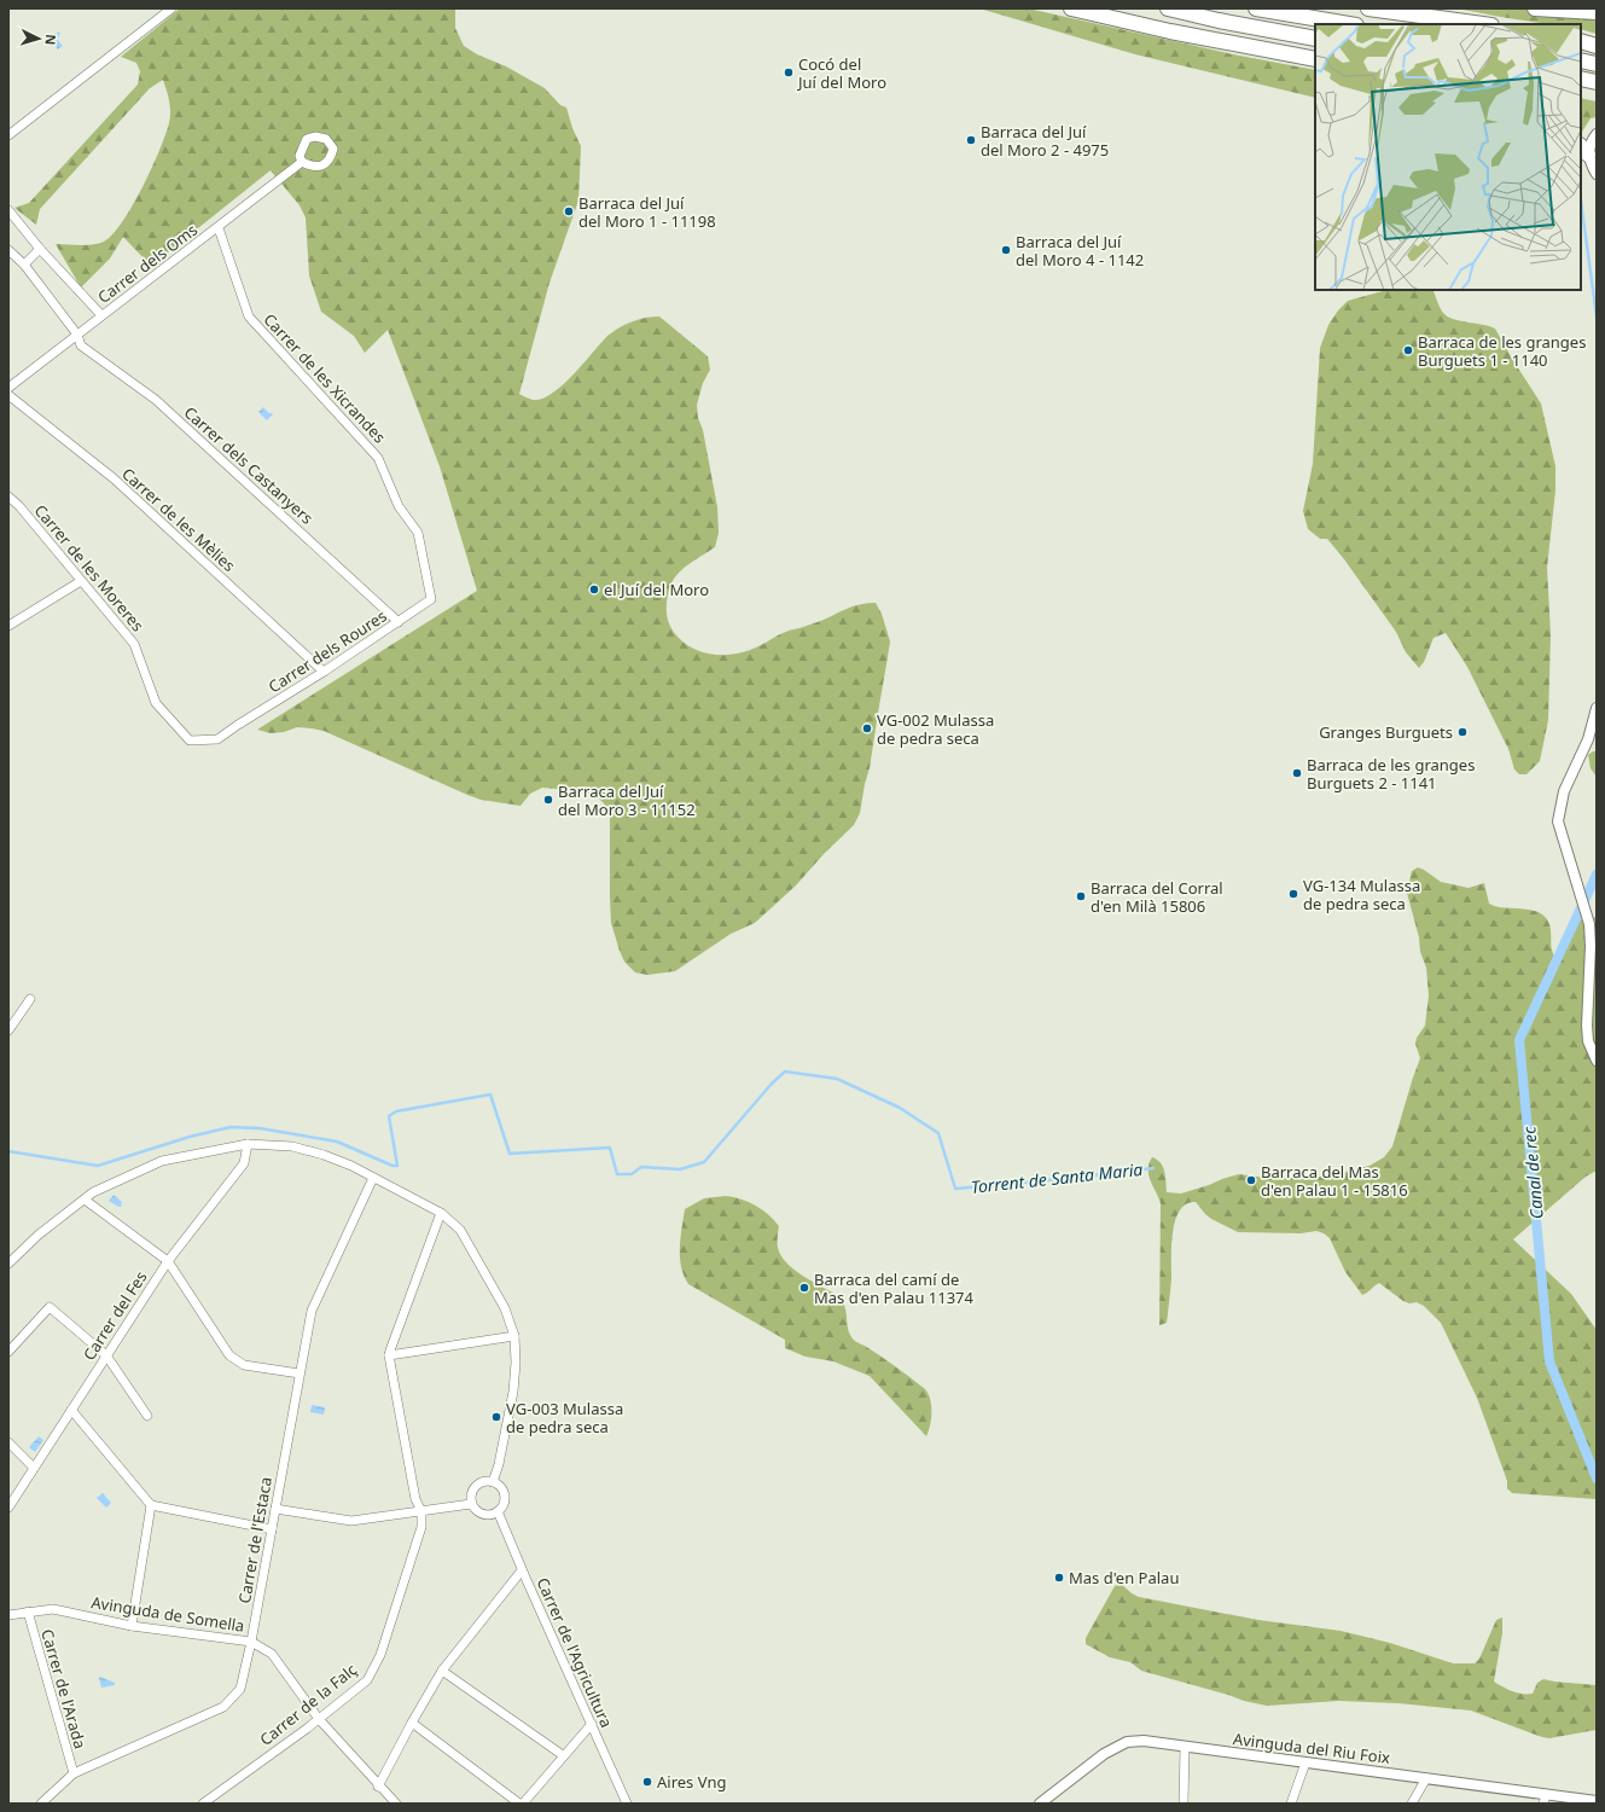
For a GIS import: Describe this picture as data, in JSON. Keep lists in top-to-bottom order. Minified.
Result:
{"streets":{"street":["Carrer dels Oms","Carrer de les Xicrandes","Carrer dels Castanyers","Carrer de les Mèlies","Carrer de les Moreres","Carrer dels Roures","Carrer del Fes","Carrer de l'Estaca","Avinguda de Somella","Carrer de l'Agricultura","Carrer de l'Arada","Carrer de la Falç","Avinguda del Riu Foix"]},"crossings":[["Carrer dels Oms","Carrer de les Xicrandes"],["Carrer dels Oms","Carrer dels Castanyers"],["Carrer de les Xicrandes","Carrer dels Roures"],["Carrer dels Castanyers","Carrer dels Roures"],["Carrer de les Mèlies","Carrer dels Roures"],["Carrer de les Moreres","Carrer dels Roures"],["Carrer de l'Estaca","Avinguda de Somella"],["Carrer de l'Estaca","Carrer de l'Arada"],["Avinguda de Somella","Carrer de l'Arada"],["Avinguda de Somella","Carrer de la Falç"]],"water":["Canal de rec","Torrent de Santa Maria"],"places":["Cocó del Juí del Moro","Barraca del Juí del Moro 2 - 4975","Barraca del Juí del Moro 1 - 11198","Barraca del Juí del Moro 4 - 1142","Barraca de les granges Burguets 1 - 1140","el Juí del Moro","VG-002 Mulassa de pedra seca","Granges Burguets","Barraca de les granges Burguets 2 - 1141","Barraca del Juí del Moro 3 - 11152","VG-134 Mulassa de pedra seca","Barraca del Corral d'en Milà 15806","Barraca del Mas d'en Palau 1 - 15816","Barraca del camí de Mas d'en Palau 11374","VG-003 Mulassa de pedra seca","Mas d'en Palau","Aires Vng"],"north":"right"}
